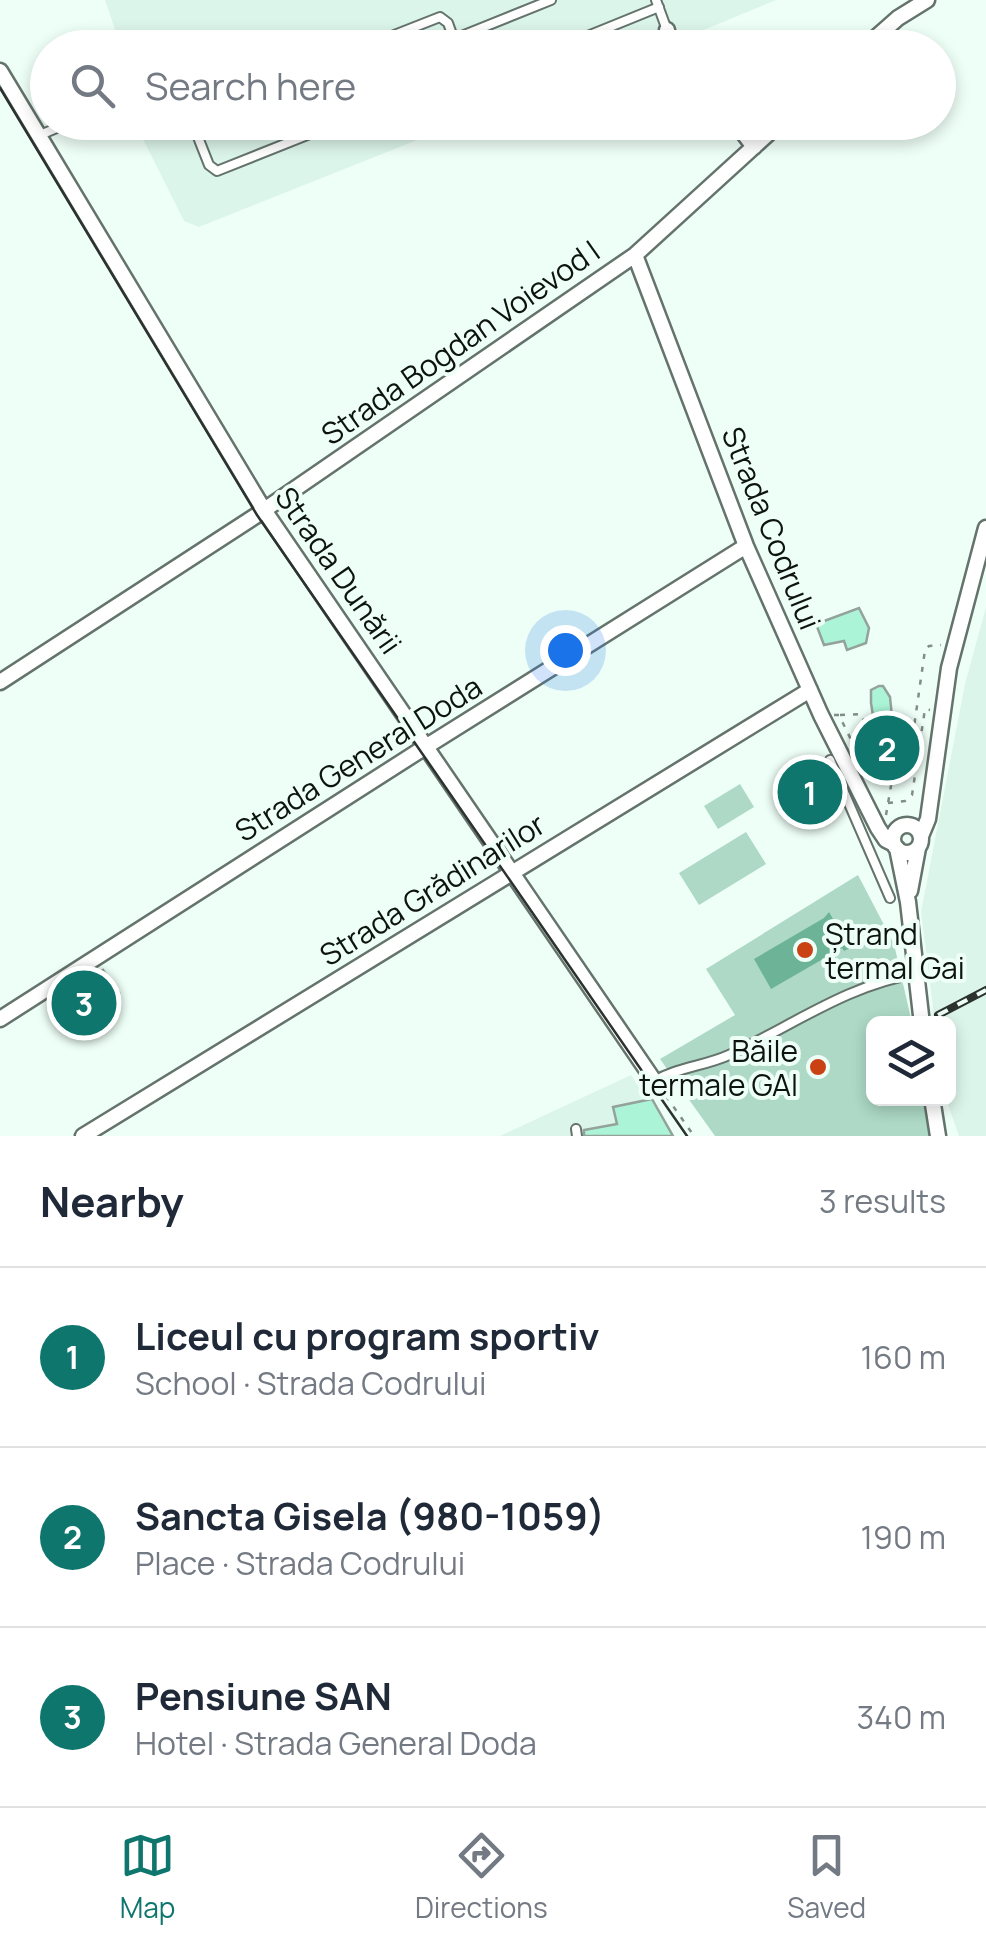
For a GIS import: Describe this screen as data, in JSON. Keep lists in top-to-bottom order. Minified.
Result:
{"streets":{"street":["Strada Bogdan Voievod I","Strada Codrului","Strada Dunării","Strada General Doda","Strada Grădinarilor"]},"crossings":[["Strada Bogdan Voievod I","Strada Codrului"],["Strada Bogdan Voievod I","Strada Dunării"],["Strada Codrului","Strada General Doda"],["Strada Codrului","Strada Grădinarilor"],["Strada Dunării","Strada General Doda"],["Strada Dunării","Strada Grădinarilor"]],"places":["Ștrand termal Gai","Băile termale GAI"],"page":{"search":"Search here","pins":["2","1","3"],"heading":["Nearby","3 results"],"list":[{"mark":"1","name":"Liceul cu program sportiv","note":"School · Strada Codrului","value":"160 m"},{"mark":"2","name":"Sancta Gisela (980-1059)","note":"Place · Strada Codrului","value":"190 m"},{"mark":"3","name":"Pensiune SAN","note":"Hotel · Strada General Doda","value":"340 m"}],"nav":["Map","Directions","Saved"]}}
